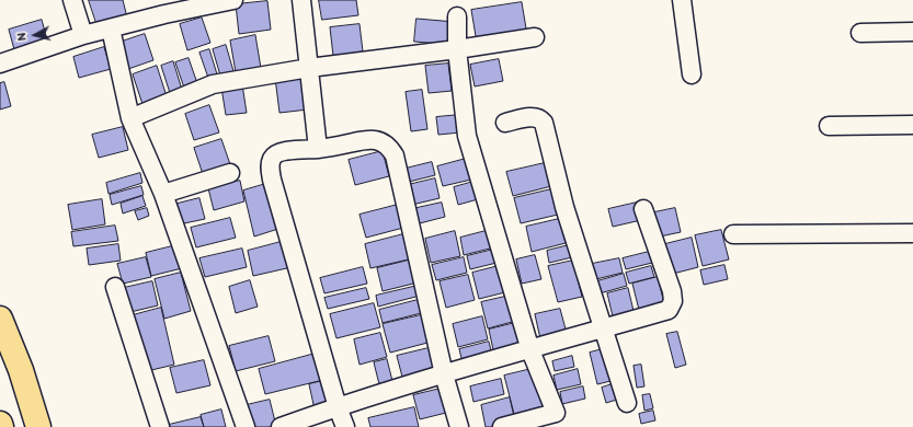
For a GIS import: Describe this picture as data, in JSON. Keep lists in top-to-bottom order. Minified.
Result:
{"north":"left"}
